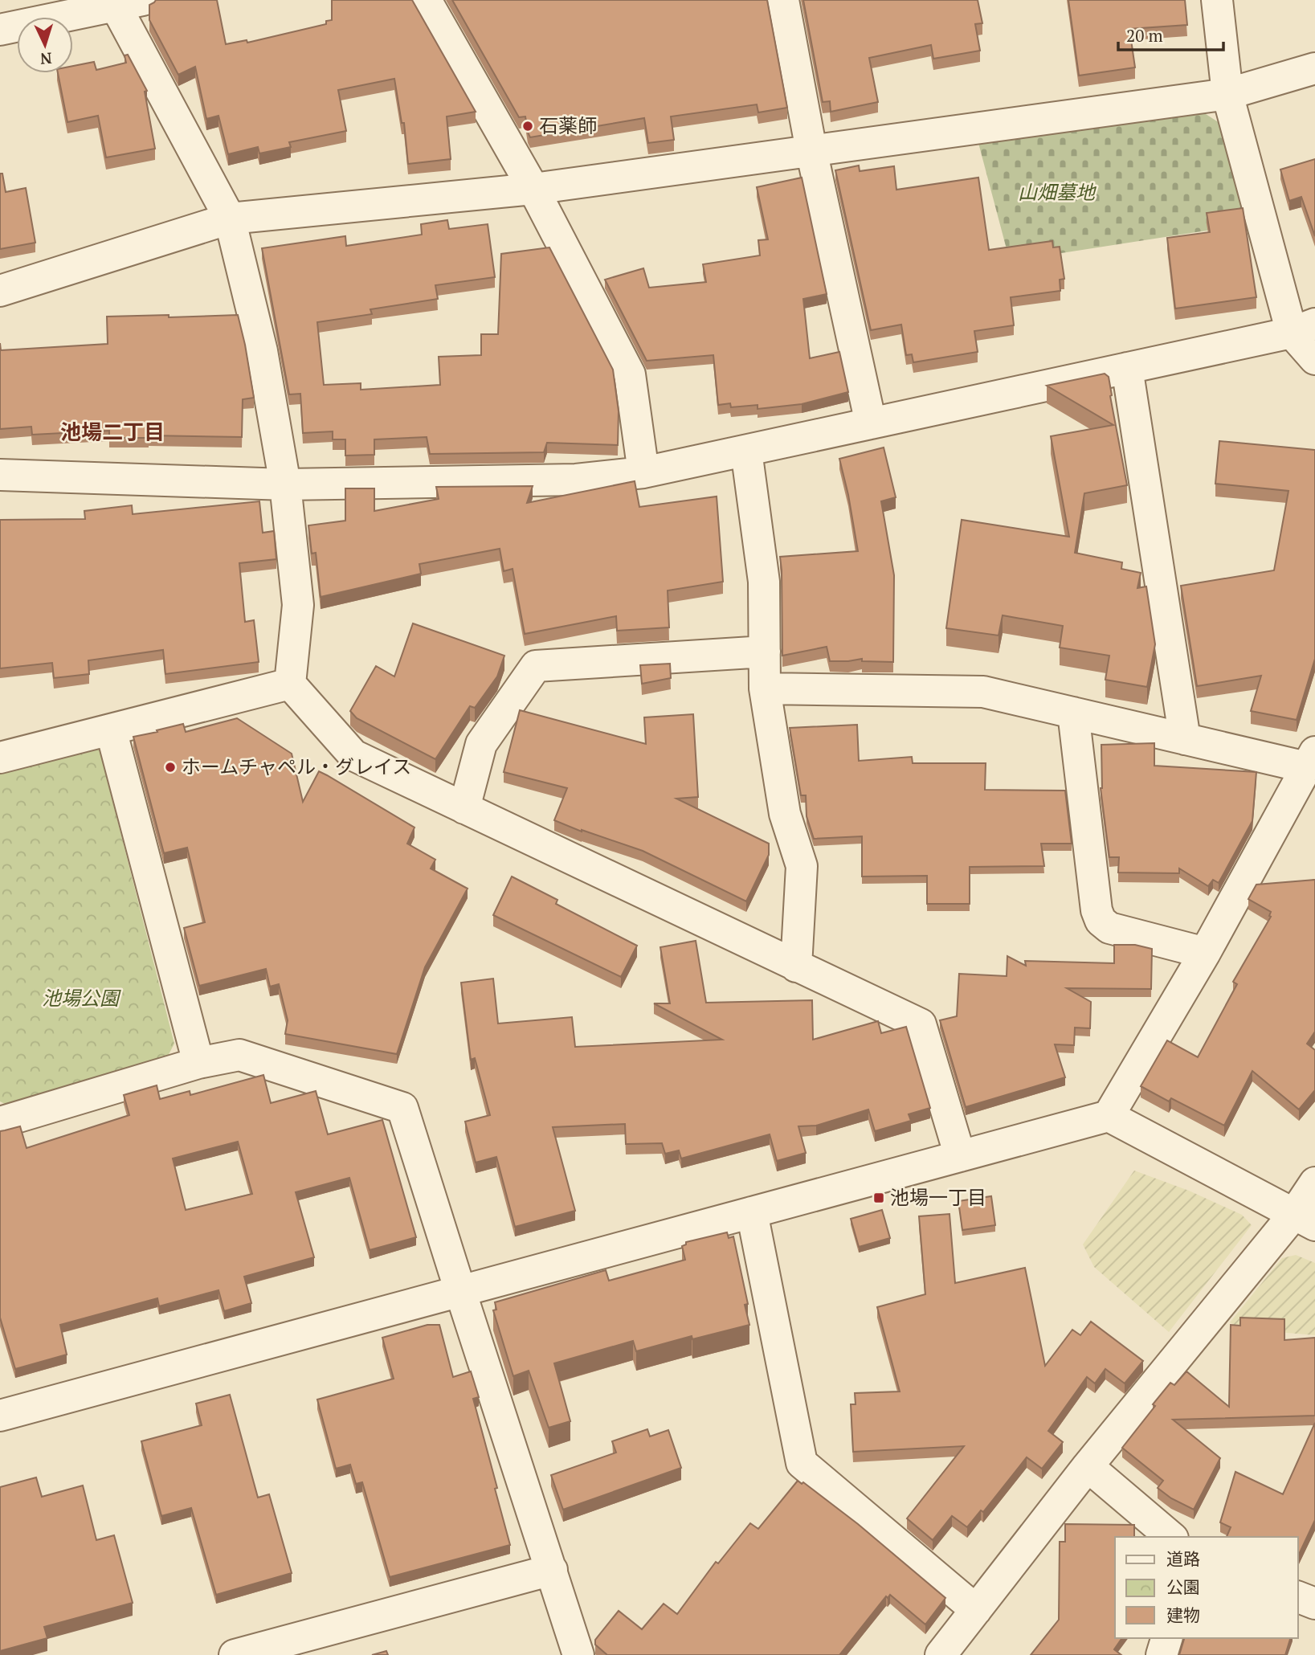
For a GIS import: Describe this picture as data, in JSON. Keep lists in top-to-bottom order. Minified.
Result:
{"districts":["池場二丁目"],"parks":["山畑墓地","池場公園"],"places":{"other":["石薬師","ホームチャペル・グレイス"],"transit":["池場一丁目"]},"legend":["道路","公園","建物"],"scale_bar":"20 m","north":"bottom"}
